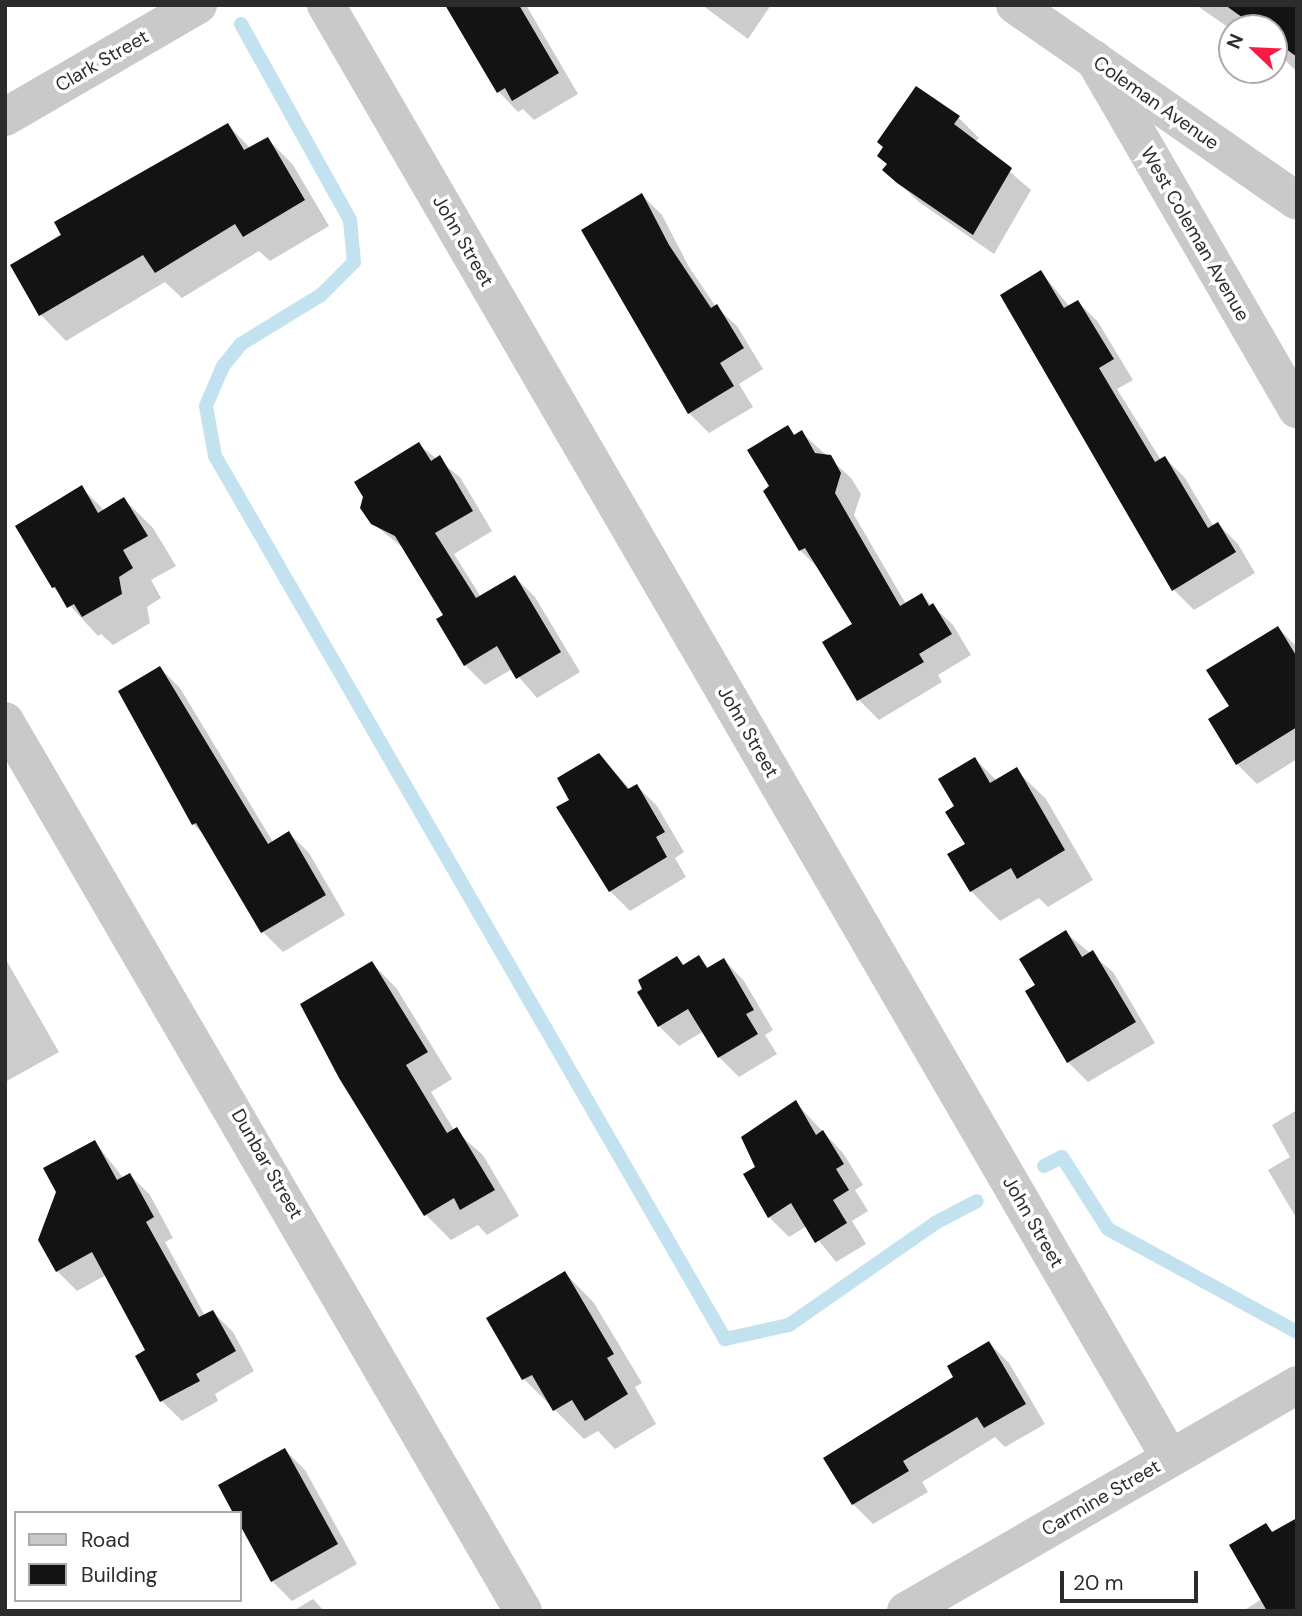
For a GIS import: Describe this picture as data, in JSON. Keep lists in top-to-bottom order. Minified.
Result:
{"streets":{"street":["Clark Street","Coleman Avenue","West Coleman Avenue","John Street","Dunbar Street","Carmine Street"]},"crossings":[["Coleman Avenue","West Coleman Avenue"],["John Street","Carmine Street"]],"legend":["Road","Building"],"scale_bar":"20 m","north":"top left"}
